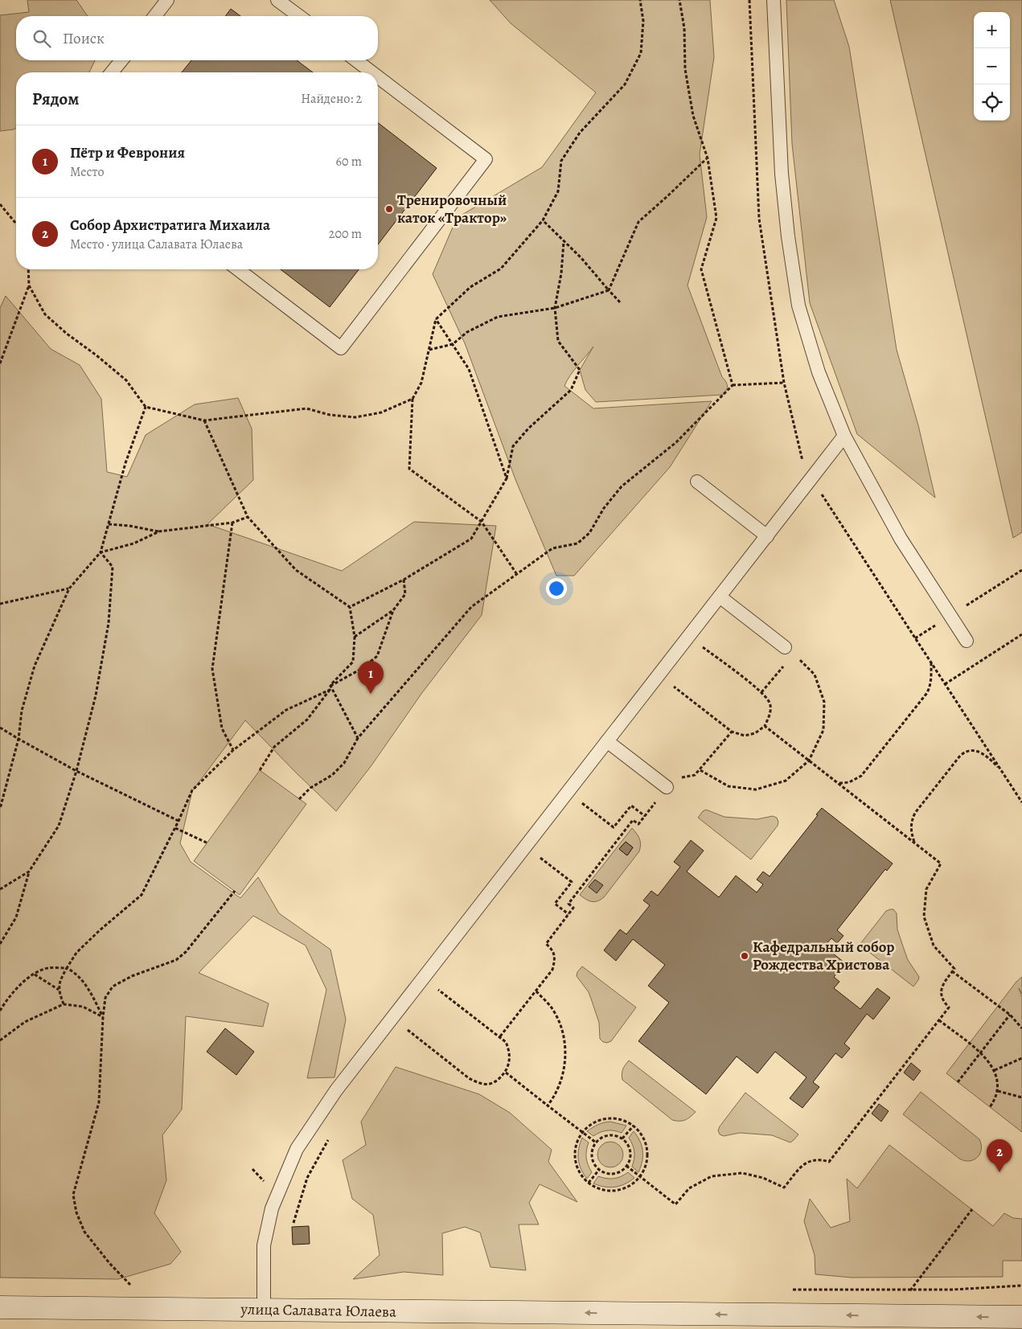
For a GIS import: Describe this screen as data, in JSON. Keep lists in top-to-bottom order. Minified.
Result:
{"streets":{"main road":["улица Салавата Юлаева"]},"one_way":["улица Салавата Юлаева"],"places":["Тренировочный каток «Трактор»","Кафедральный собор Рождества Христова"],"page":{"map_buttons":["+","−"],"search":"Поиск","heading":["Рядом","Найдено: 2"],"list":[{"mark":"1","name":"Пётр и Феврония","note":"Место","value":"60 m"},{"mark":"2","name":"Собор Архистратига Михаила","note":"Место · улица Салавата Юлаева","value":"200 m"}],"pins":["1","2"]}}
